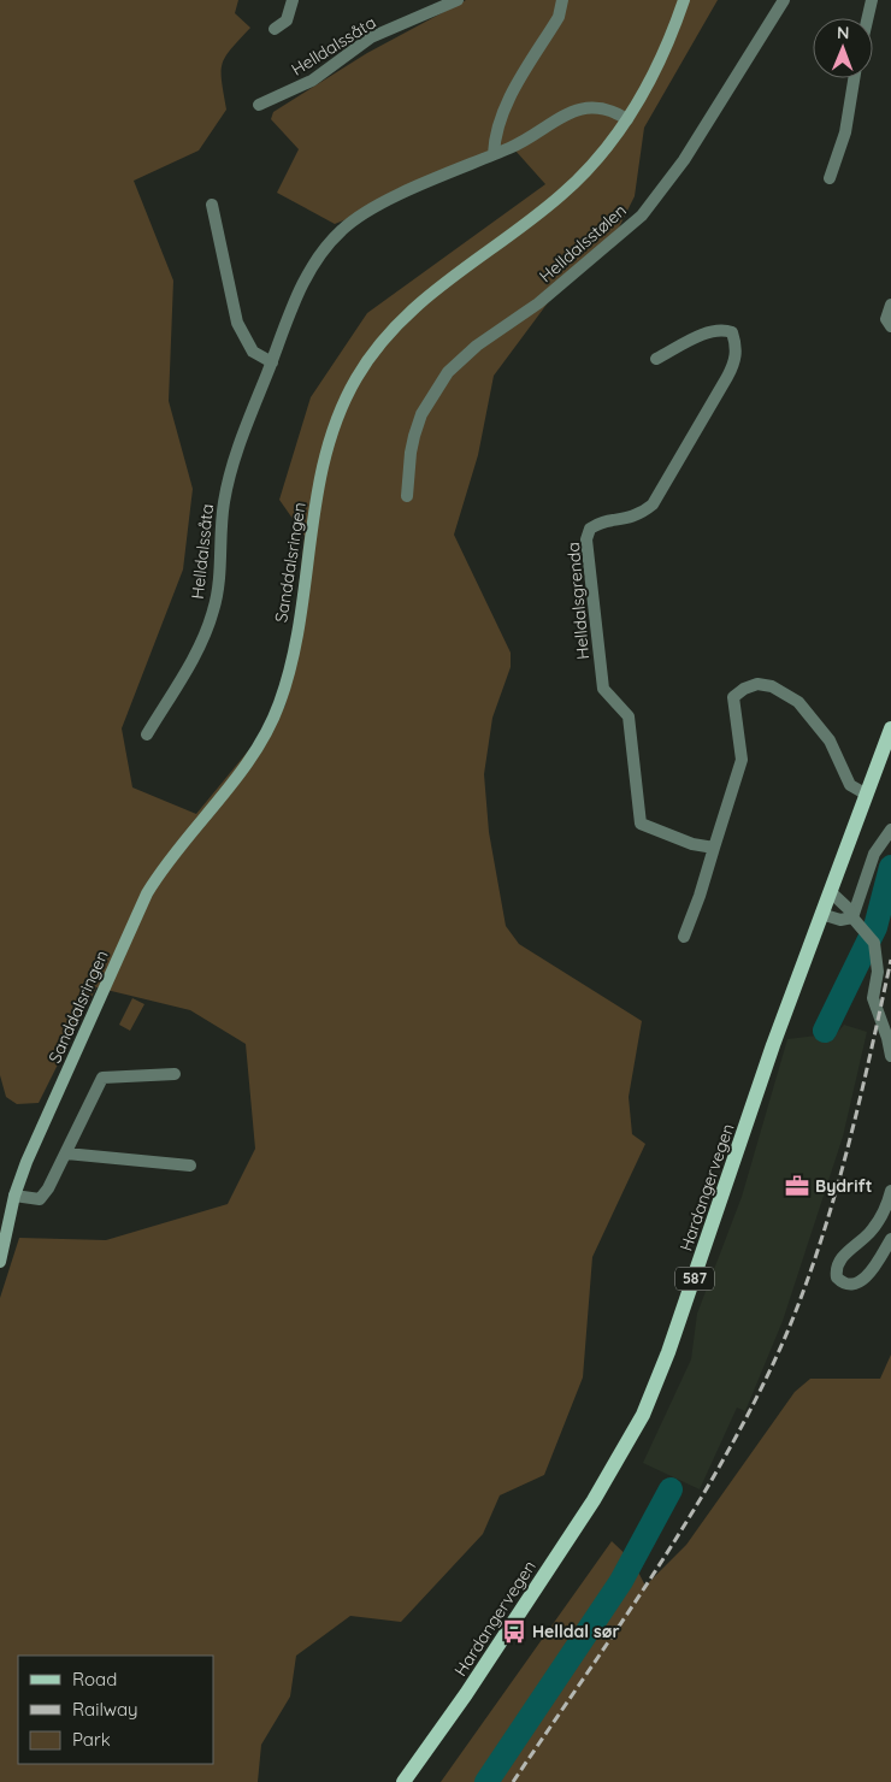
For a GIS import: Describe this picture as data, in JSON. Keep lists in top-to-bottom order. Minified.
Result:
{"streets":{"main road":["Sanddalsringen","Hardangervegen","587"],"street":["Helldalssåta","Helldalsstølen","Helldalsgrenda"]},"crossings":[["Helldalssåta","Sanddalsringen"]],"places":{"office":["Bydrift"],"bus stop":["Helldal sør"]},"legend":["Road","Railway","Park"],"north":"top"}
